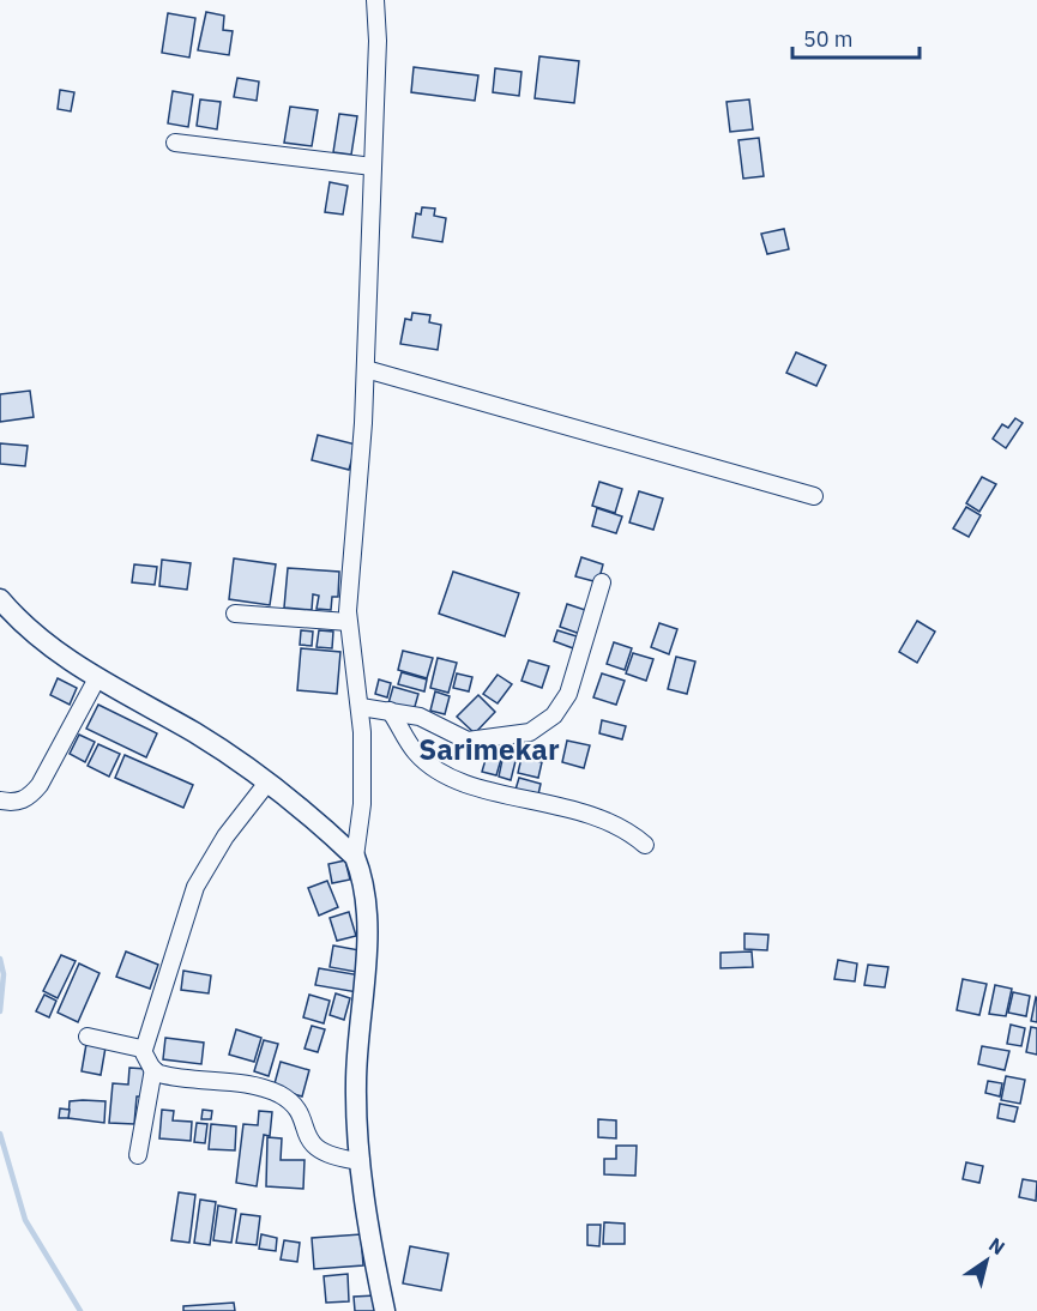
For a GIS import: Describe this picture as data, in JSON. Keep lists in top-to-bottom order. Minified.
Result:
{"districts":["Sarimekar"],"scale_bar":"50 m","north":"top right"}
